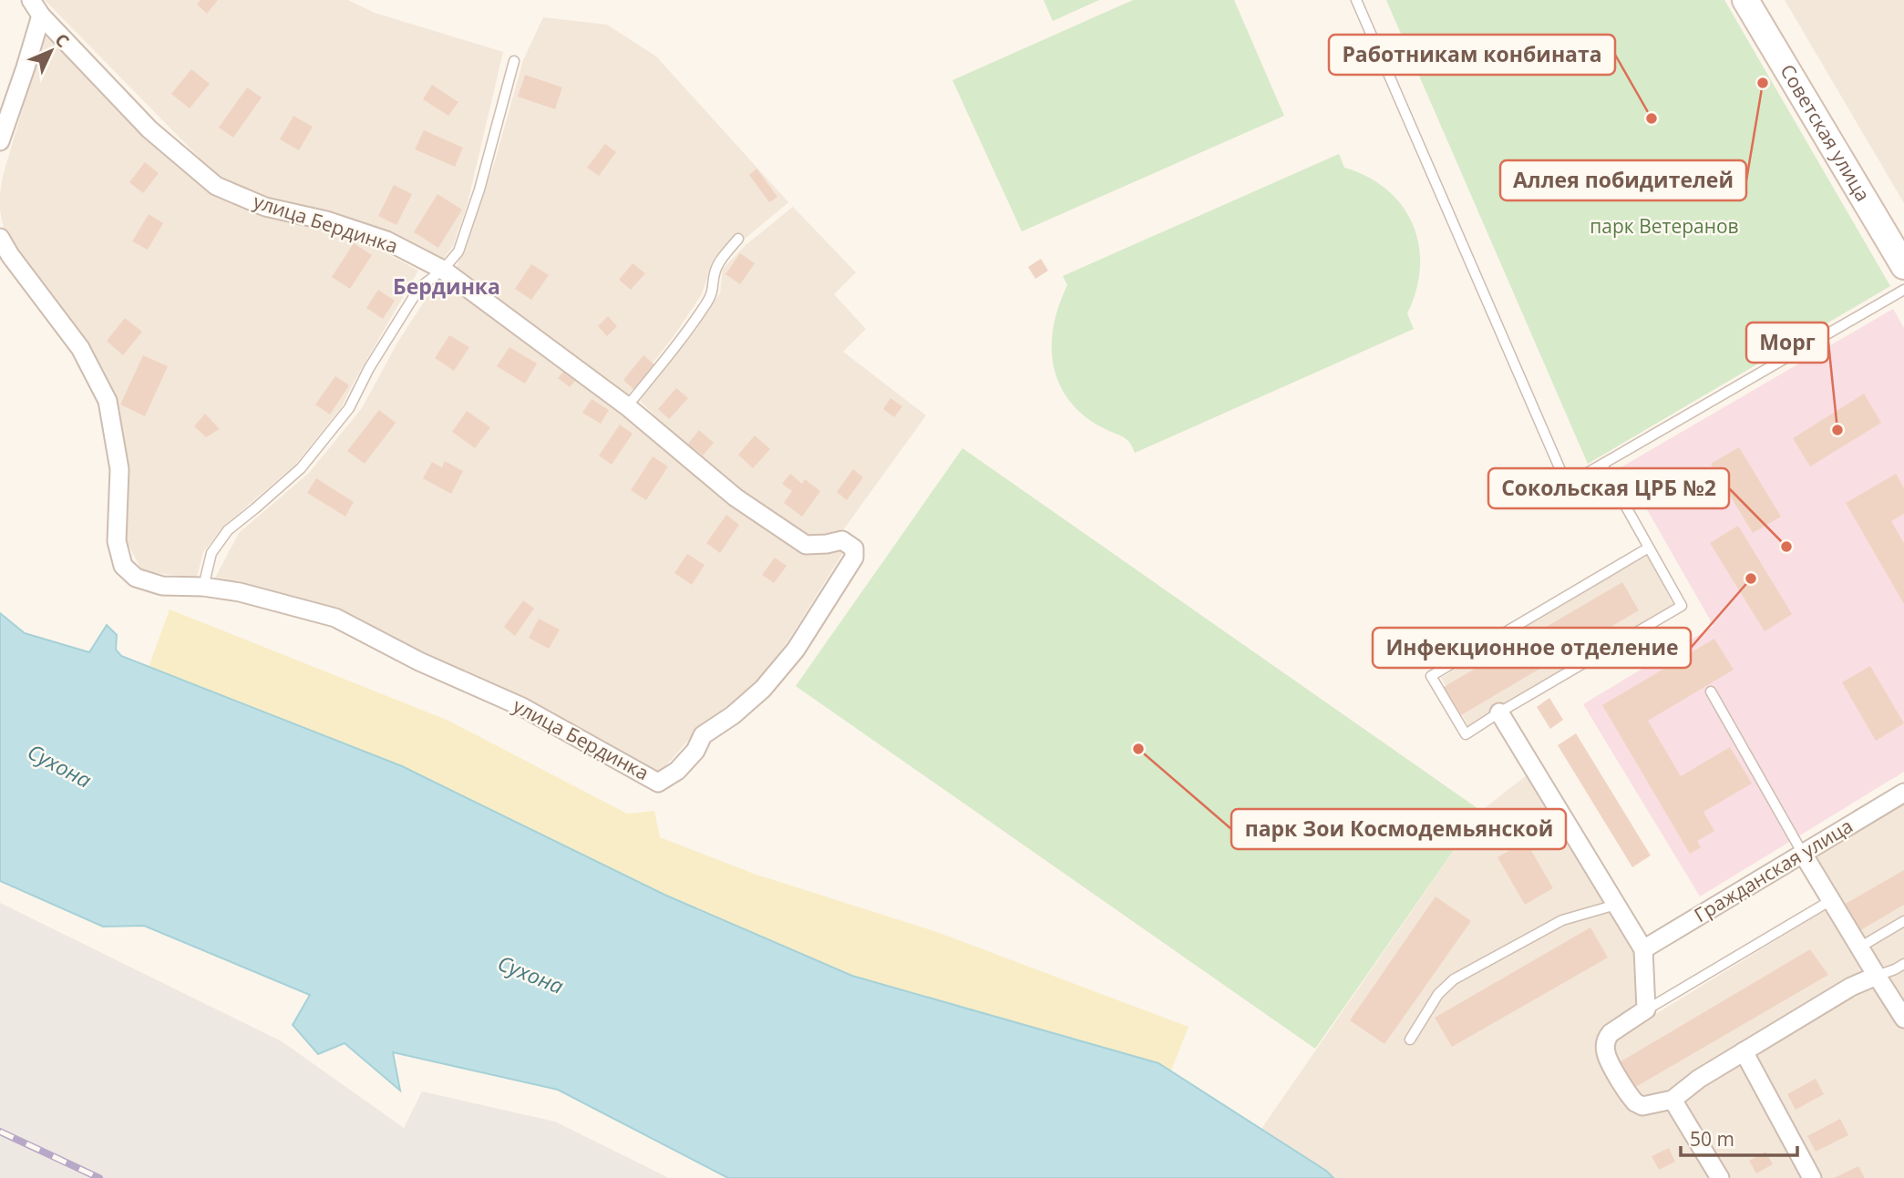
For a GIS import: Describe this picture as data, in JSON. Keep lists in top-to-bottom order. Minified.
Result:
{"streets":{"main road":["Советская улица"],"street":["улица Бердинка","Гражданская улица"]},"districts":["Бердинка"],"water":["Сухона"],"parks":["парк Ветеранов"],"places":["Аллея побидителей","Работникам конбината","Морг","Сокольская ЦРБ №2","Инфекционное отделение","парк Зои Космодемьянской"],"scale_bar":"50 m","north":"top right"}
